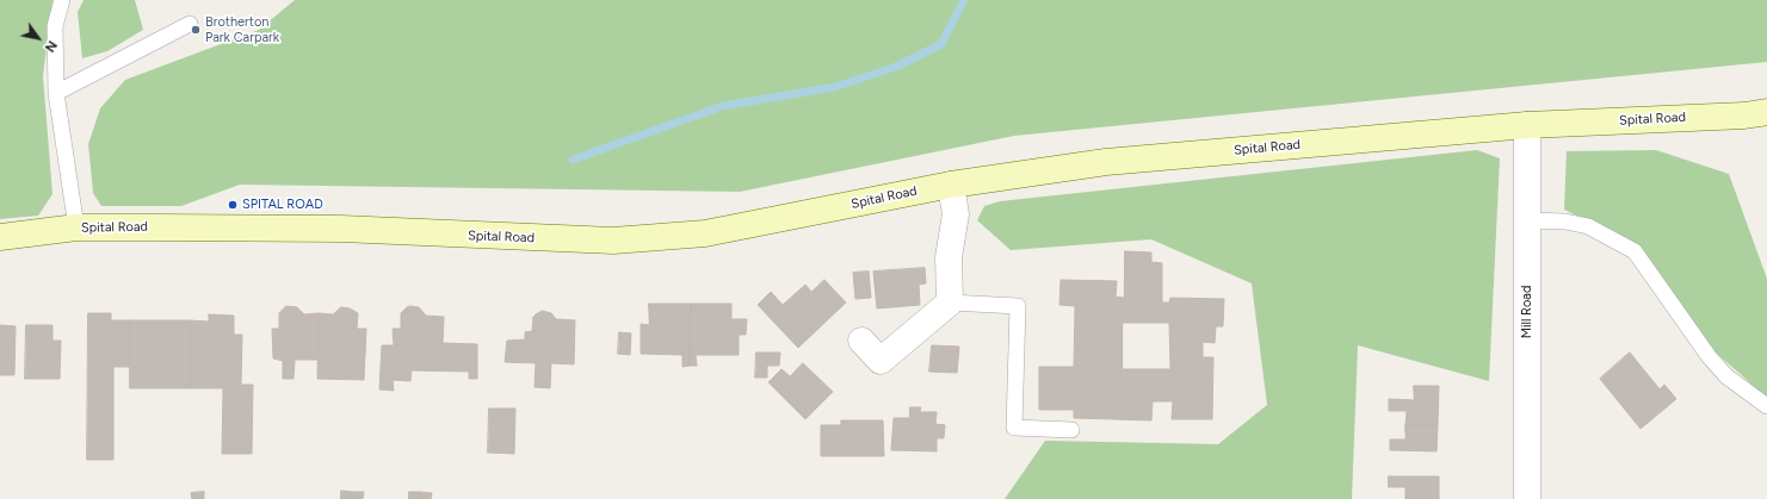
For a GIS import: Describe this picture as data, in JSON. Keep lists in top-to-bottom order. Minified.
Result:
{"streets":{"main road":["Spital Road"],"street":["Mill Road"]},"crossings":[["Spital Road","Mill Road"]],"places":["Brotherton Park Carpark","SPITAL ROAD"],"north":"bottom right"}
